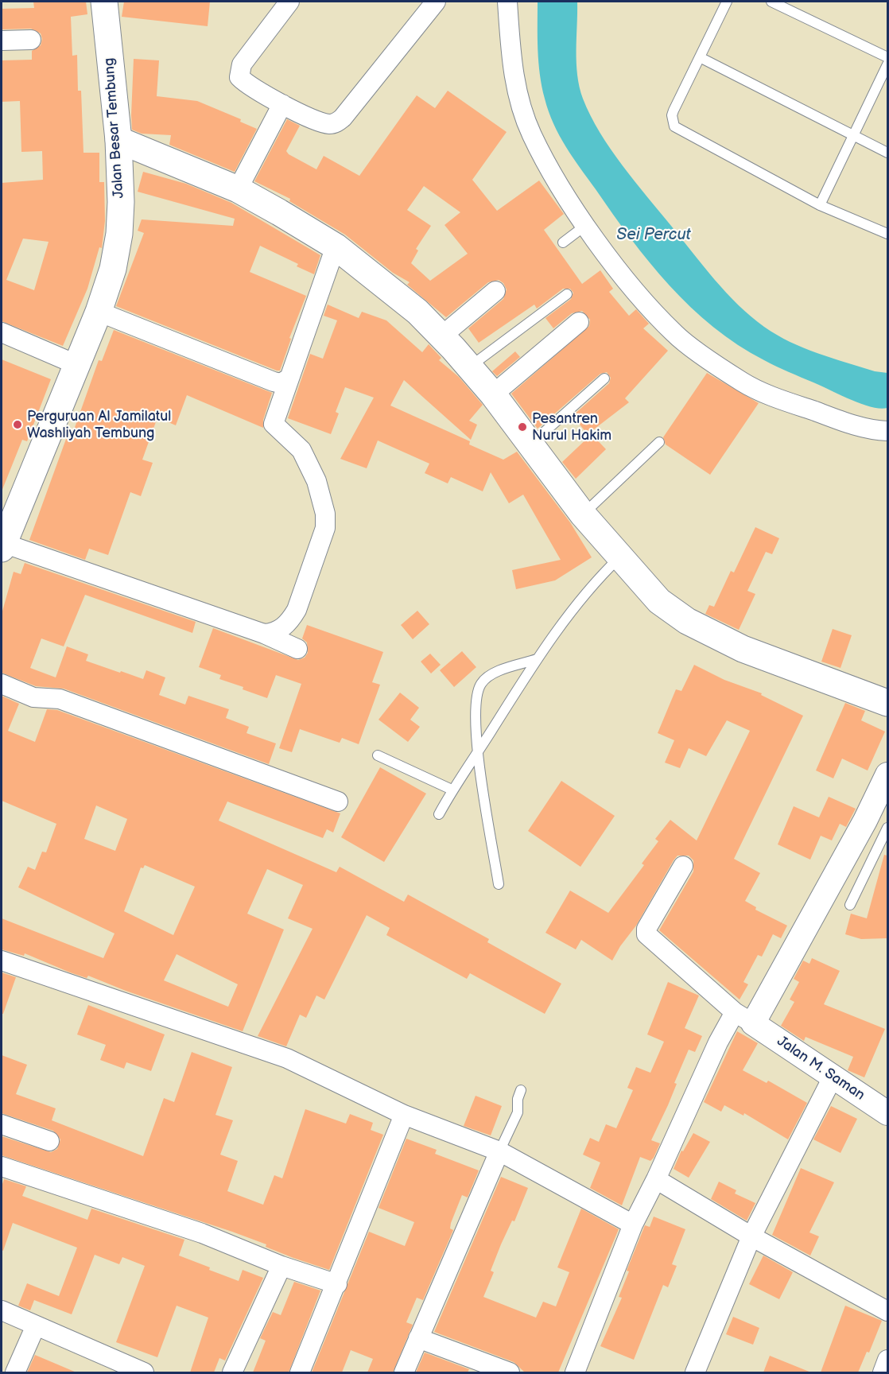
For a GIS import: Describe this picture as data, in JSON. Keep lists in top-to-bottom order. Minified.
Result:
{"streets":{"main road":["Jalan Besar Tembung"],"street":["Jalan M. Saman"]},"water":["Sei Percut"],"places":["Perguruan Al Jamilatul Washliyah Tembung","Pesantren Nurul Hakim"]}
